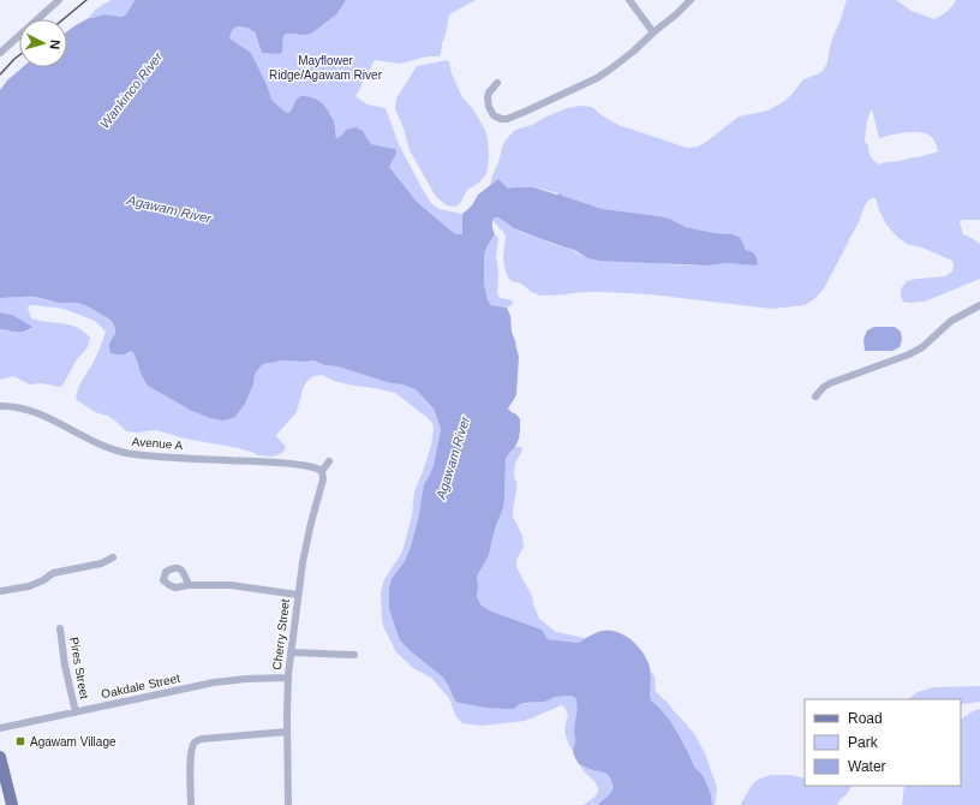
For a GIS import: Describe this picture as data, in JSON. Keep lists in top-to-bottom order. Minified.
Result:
{"streets":{"street":["Avenue A","Cherry Street","Pires Street","Oakdale Street"]},"crossings":[["Avenue A","Cherry Street"],["Cherry Street","Oakdale Street"],["Pires Street","Oakdale Street"]],"water":["Wankinco River","Agawam River"],"parks":["Mayflower Ridge/Agawam River"],"places":{"transit":["Agawam Village"]},"legend":["Road","Park","Water"],"north":"right"}
